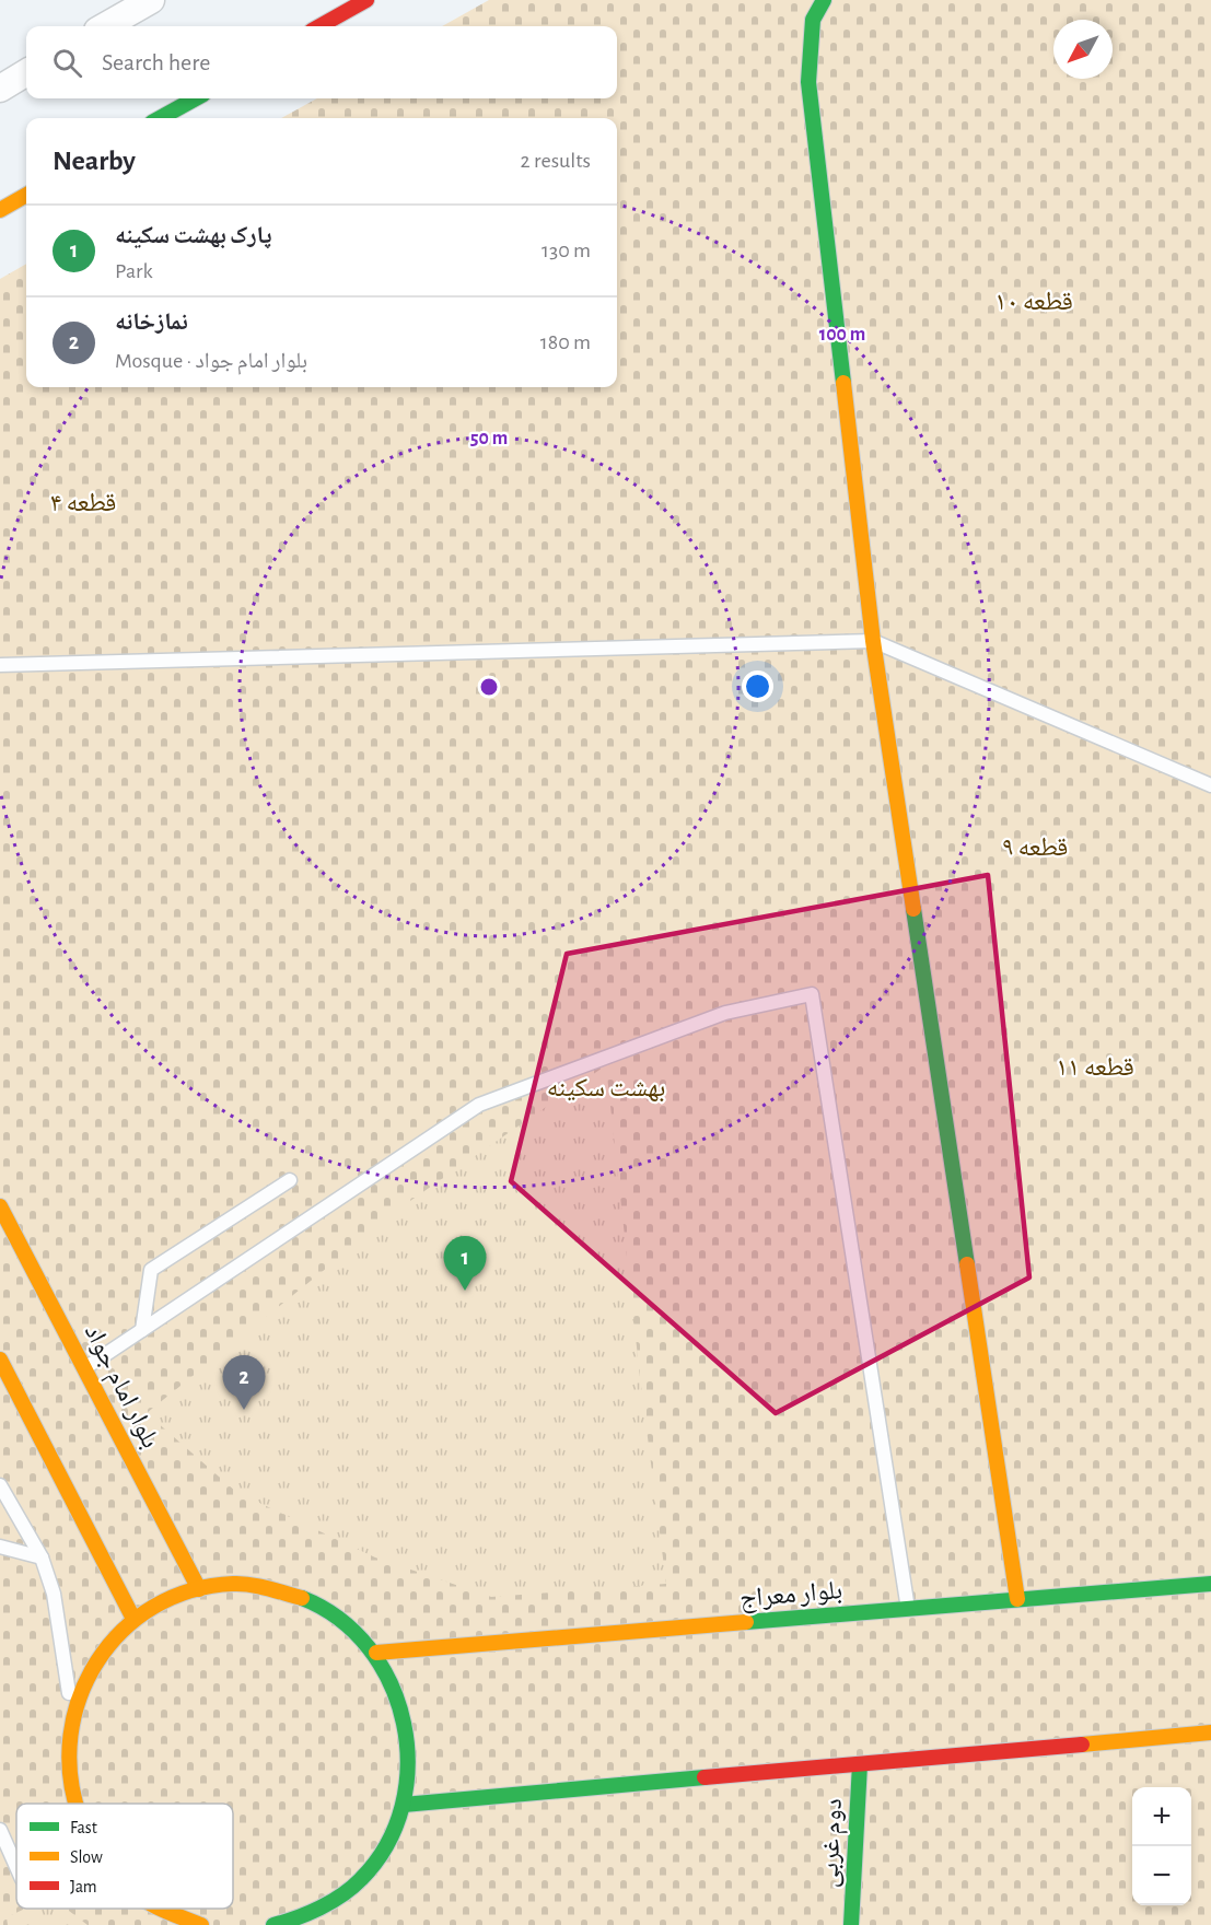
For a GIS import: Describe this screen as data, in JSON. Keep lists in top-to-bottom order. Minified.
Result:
{"streets":{"street":["بلوار امام جواد","بلوار معراج","دوم غربی"]},"parks":["قطعه ۱۰","قطعه ۴","قطعه ۹","قطعه ۱۱","بهشت سکینه"],"legend":["Fast","Slow","Jam"],"north":"bottom left","page":{"search":"Search here","heading":["Nearby","2 results"],"list":[{"mark":"1","name":"پارک بهشت سکینه","note":"Park","value":"130 m"},{"mark":"2","name":"نمازخانه","note":"Mosque · بلوار امام جواد","value":"180 m"}],"pins":["1","2"],"map_buttons":["+","−"]},"rings":["100 m","50 m"]}
